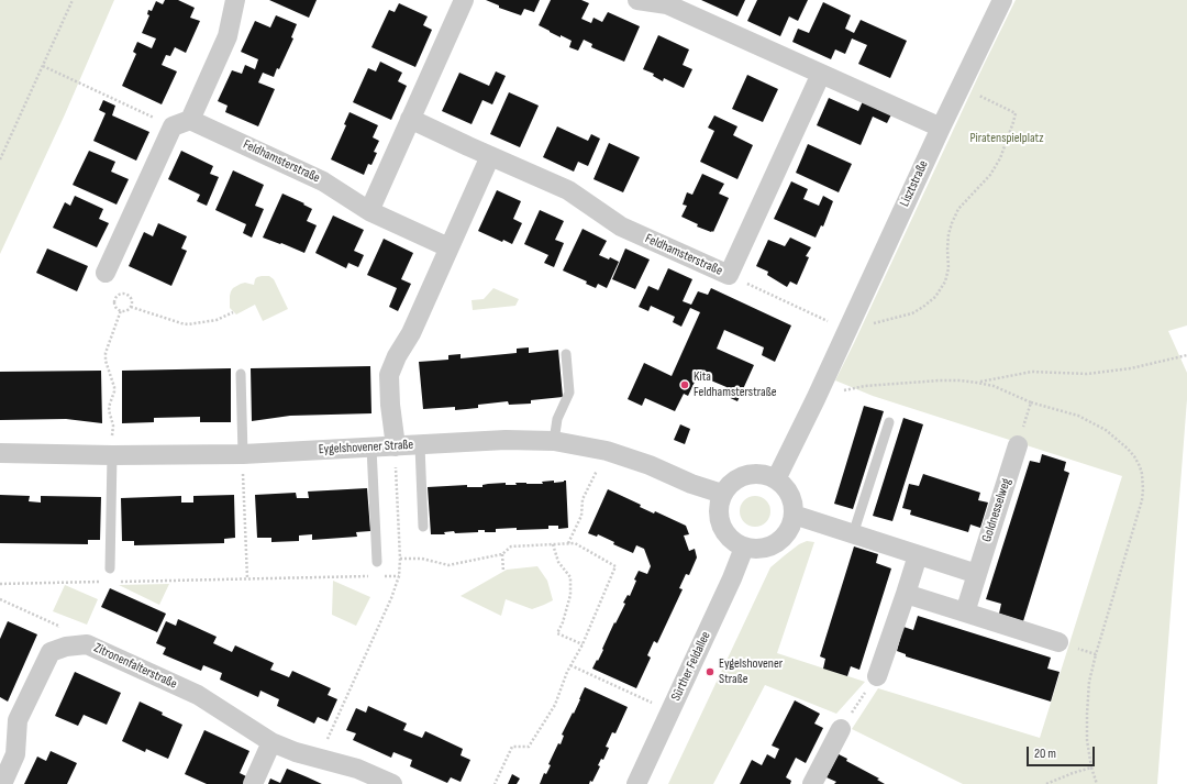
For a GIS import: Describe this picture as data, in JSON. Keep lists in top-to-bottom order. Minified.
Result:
{"streets":{"street":["Feldhamsterstraße","Lisztstraße","Eygelshovener Straße","Goldnesselweg","Zitronenfalterstraße","Sürther Feldallee"]},"crossings":[["Eygelshovener Straße","Sürther Feldallee"]],"parks":["Piratenspielplatz"],"places":["Kita Feldhamsterstraße","Eygelshovener Straße"],"scale_bar":"20 m"}
